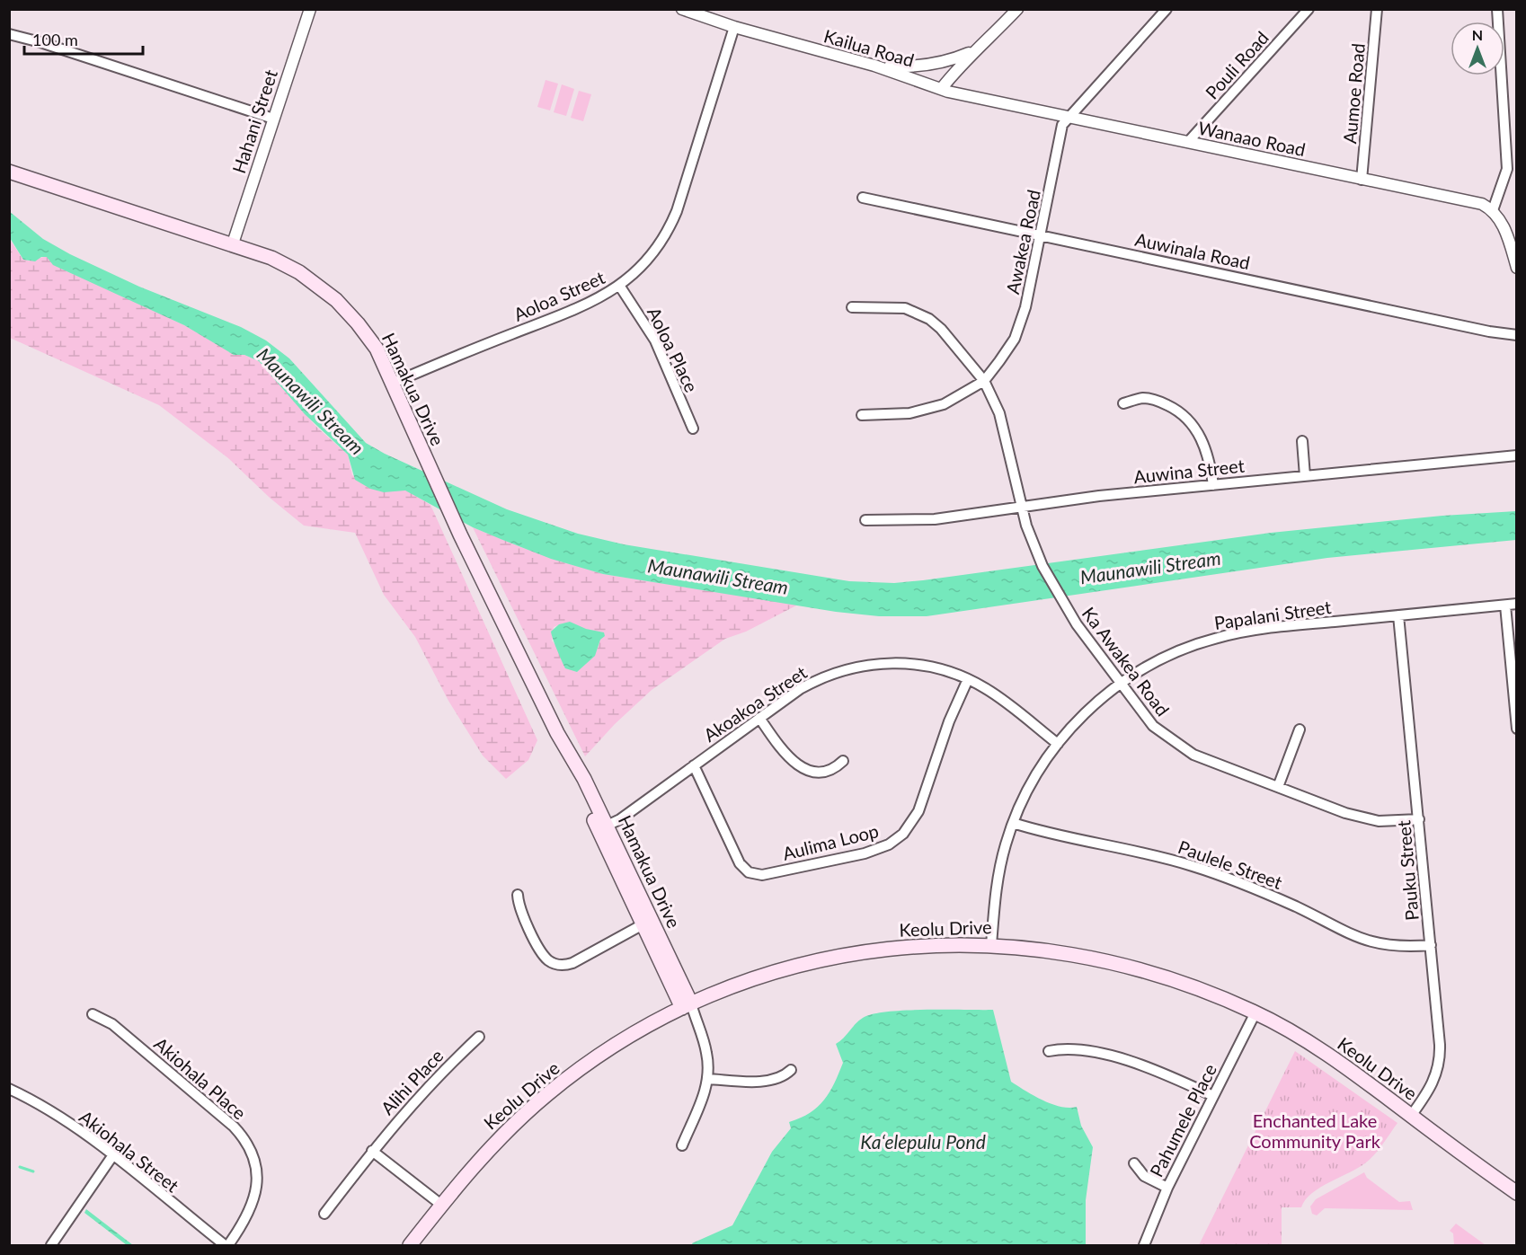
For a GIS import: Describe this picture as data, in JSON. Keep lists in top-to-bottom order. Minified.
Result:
{"streets":{"main road":["Hamakua Drive","Keolu Drive"],"street":["Kailua Road","Pouli Road","Aumoe Road","Hahani Street","Wanaao Road","Awakea Road","Auwinala Road","Aoloa Street","Aoloa Place","Auwina Street","Papalani Street","Ka Awakea Road","Akoakoa Street","Aulima Loop","Paulele Street","Pauku Street","Akiohala Place","Alihi Place","Pahumele Place","Akiohala Street"]},"crossings":[["Kailua Road","Wanaao Road"],["Kailua Road","Aoloa Street"],["Pouli Road","Wanaao Road"],["Aumoe Road","Wanaao Road"],["Hahani Street","Hamakua Drive"],["Wanaao Road","Awakea Road"],["Awakea Road","Auwinala Road"],["Awakea Road","Ka Awakea Road"],["Aoloa Street","Aoloa Place"],["Aoloa Street","Hamakua Drive"],["Hamakua Drive","Akoakoa Street"],["Hamakua Drive","Keolu Drive"],["Auwina Street","Ka Awakea Road"],["Papalani Street","Ka Awakea Road"],["Papalani Street","Akoakoa Street"],["Papalani Street","Paulele Street"],["Papalani Street","Pauku Street"],["Papalani Street","Keolu Drive"],["Ka Awakea Road","Pauku Street"],["Akoakoa Street","Aulima Loop"],["Paulele Street","Pauku Street"],["Pauku Street","Keolu Drive"],["Keolu Drive","Pahumele Place"],["Akiohala Place","Akiohala Street"]],"water":["Maunawili Stream","Kaʻelepulu Pond"],"parks":["Enchanted Lake Community Park"],"scale_bar":"100 m","north":"top"}
